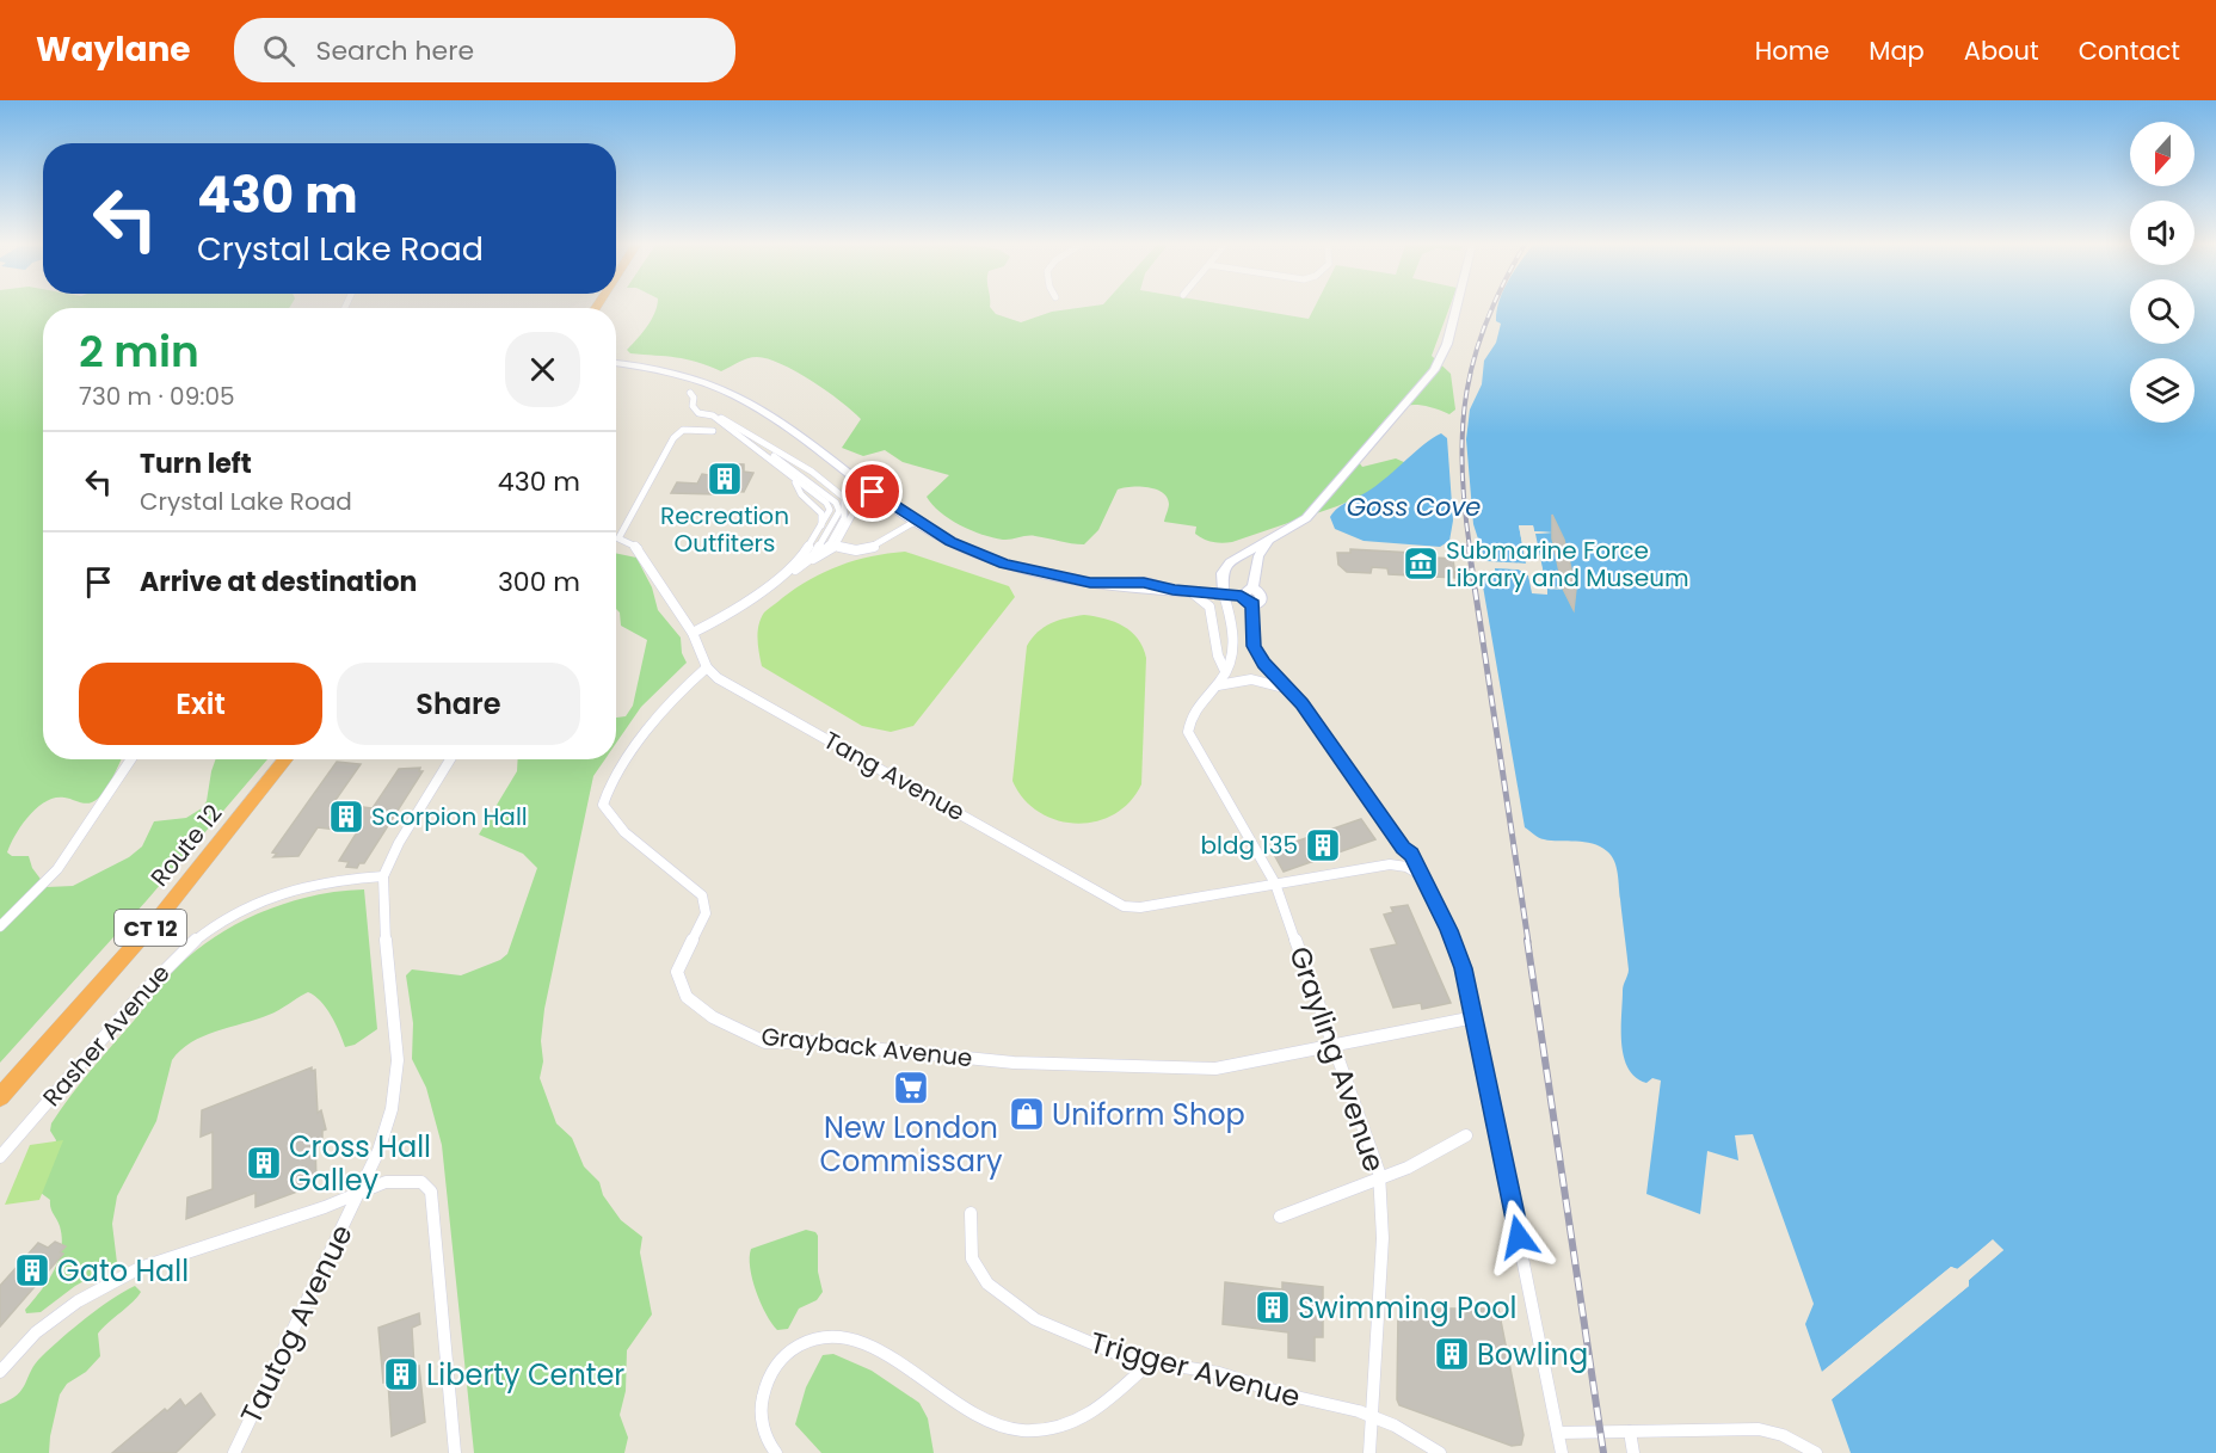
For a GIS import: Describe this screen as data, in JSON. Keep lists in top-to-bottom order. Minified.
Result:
{"streets":{"highway":["Route 12","CT 12"],"street":["Tang Avenue","Rasher Avenue","Grayback Avenue","Grayling Avenue","Tautog Avenue","Trigger Avenue"]},"crossings":[["Tang Avenue","Grayback Avenue"],["Tang Avenue","Grayling Avenue"],["Rasher Avenue","Tautog Avenue"],["Grayback Avenue","Grayling Avenue"],["Grayling Avenue","Trigger Avenue"]],"water":["Goss Cove"],"places":{"building":["Recreation Outfiters","Scorpion Hall","bldg 135","Cross Hall Galley","Gato Hall","Swimming Pool","Bowling","Liberty Center"],"museum":["Submarine Force Library and Museum"],"supermarket":["New London Commissary"],"shop":["Uniform Shop"]},"north":"bottom","page":{"header":"Waylane","search":"Search here","nav":["Home","Map","About","Contact"],"turn":["430 m","Crystal Lake Road"],"heading":["2 min","730 m · 09:05"],"list":[{"name":"Turn left","note":"Crystal Lake Road","value":"430 m"},{"name":"Arrive at destination","value":"300 m"}],"buttons":["Exit","Share"]}}
